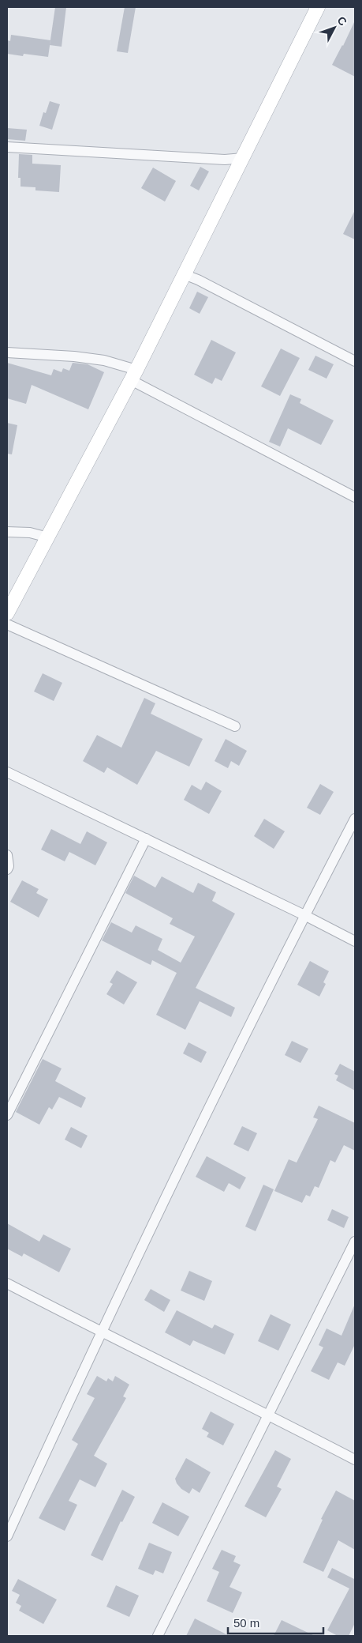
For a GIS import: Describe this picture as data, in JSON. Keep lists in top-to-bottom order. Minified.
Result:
{"scale_bar":"50 m","north":"top right"}
